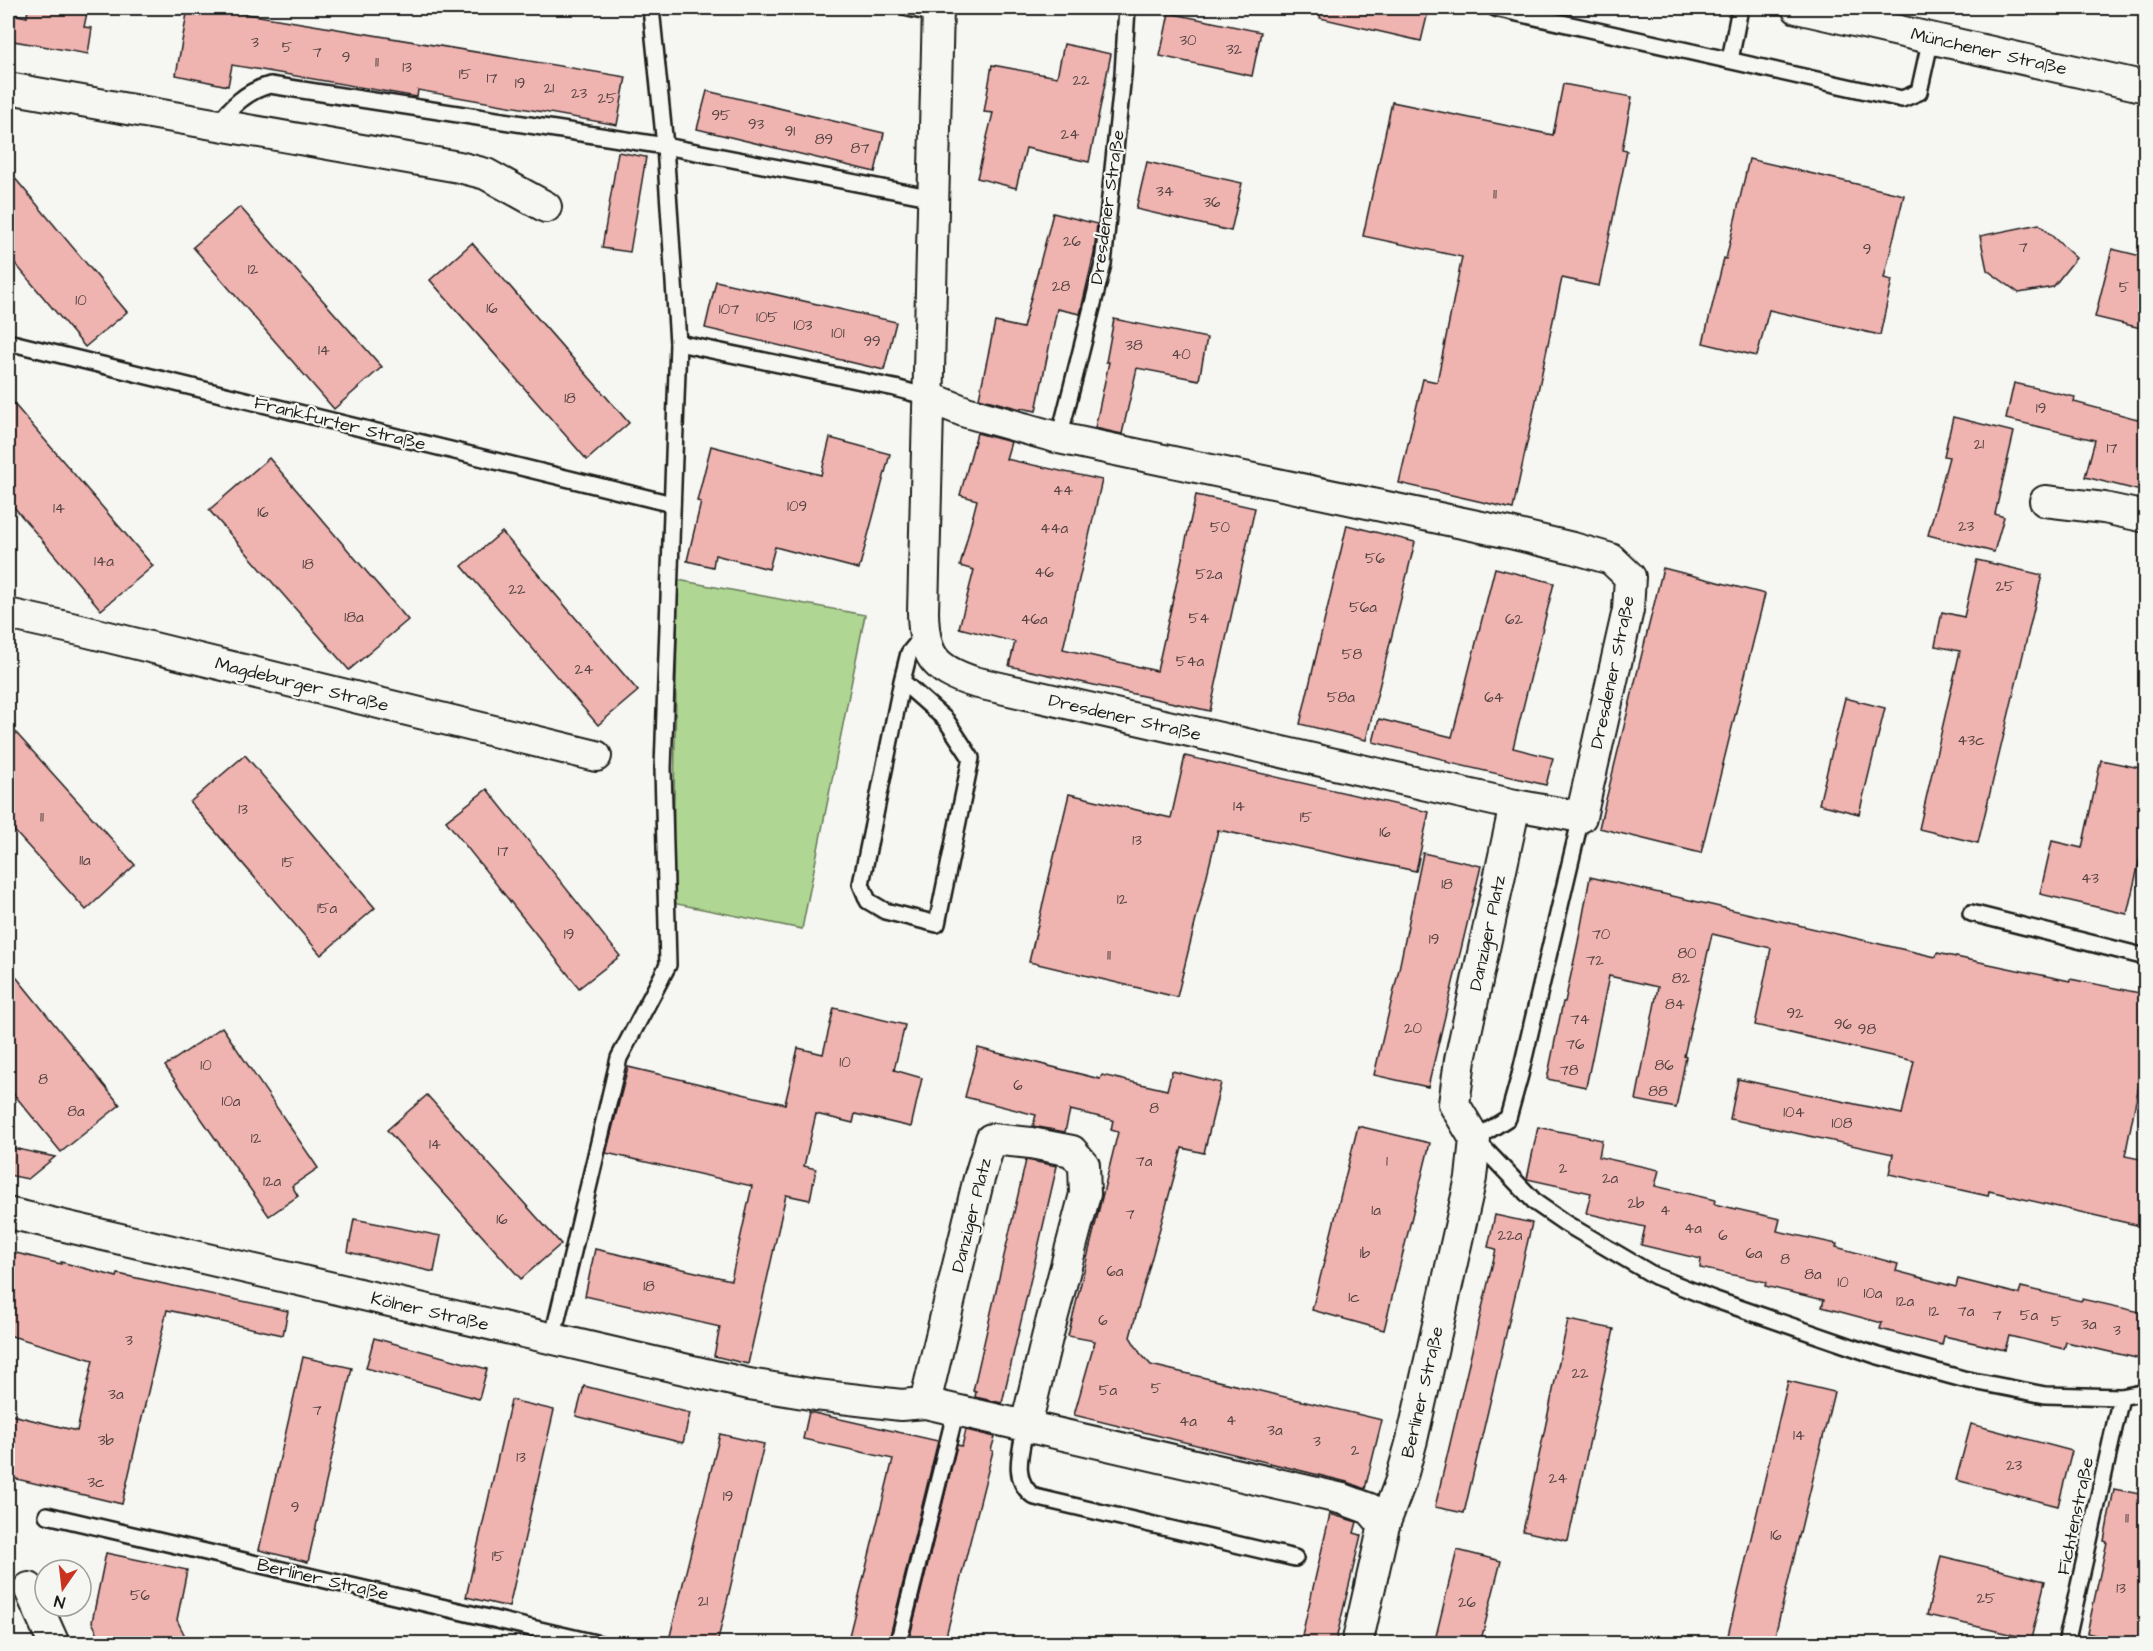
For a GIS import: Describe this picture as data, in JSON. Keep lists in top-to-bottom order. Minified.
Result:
{"streets":{"street":["Münchener Straße","Dresdener Straße","Magdeburger Straße","Danziger Platz","Kölner Straße","Berliner Straße"],"lane":["Frankfurter Straße","Fichtenstraße"]},"crossings":[["Dresdener Straße","Danziger Platz"],["Dresdener Straße","Berliner Straße"],["Danziger Platz","Kölner Straße"],["Danziger Platz","Berliner Straße"]],"house_numbers":["30","3","5","32","7","9","11","13","15","17","22","19","21","23","25","95","93","91","24","89","87","34","11","36","26","7","9","12","28","5","10","16","107","105","103","101","99","38","14","40","18","19","21","17","44","109","14","16","23","50","44a","56","14a","18","46","52a","25","22","56a","18a","54","46a","62","58","54a","24","58a","64","43c","14","13","11","15","16","13","17","11a","15","43","18","12","15a","19","70","19","80","11","72","82","84","92","74","96","20","98","76","10","10","86","78","8","6","88","10a","8","8a","104","108","12","14","7a","1","2","2a","12a","2b","1a","4","7","16","4a","22a","6","1b","6a","8","6a","8a","10","18","10a","1c","12a","12","7a","7","5a","6","5","3a","3","3","22","5","5a","3a","7","4","4a","3a","14","3b","3","2","13","23","24","3c","19","9","11","16","15","13","56","25","21","26"],"north":"bottom"}
